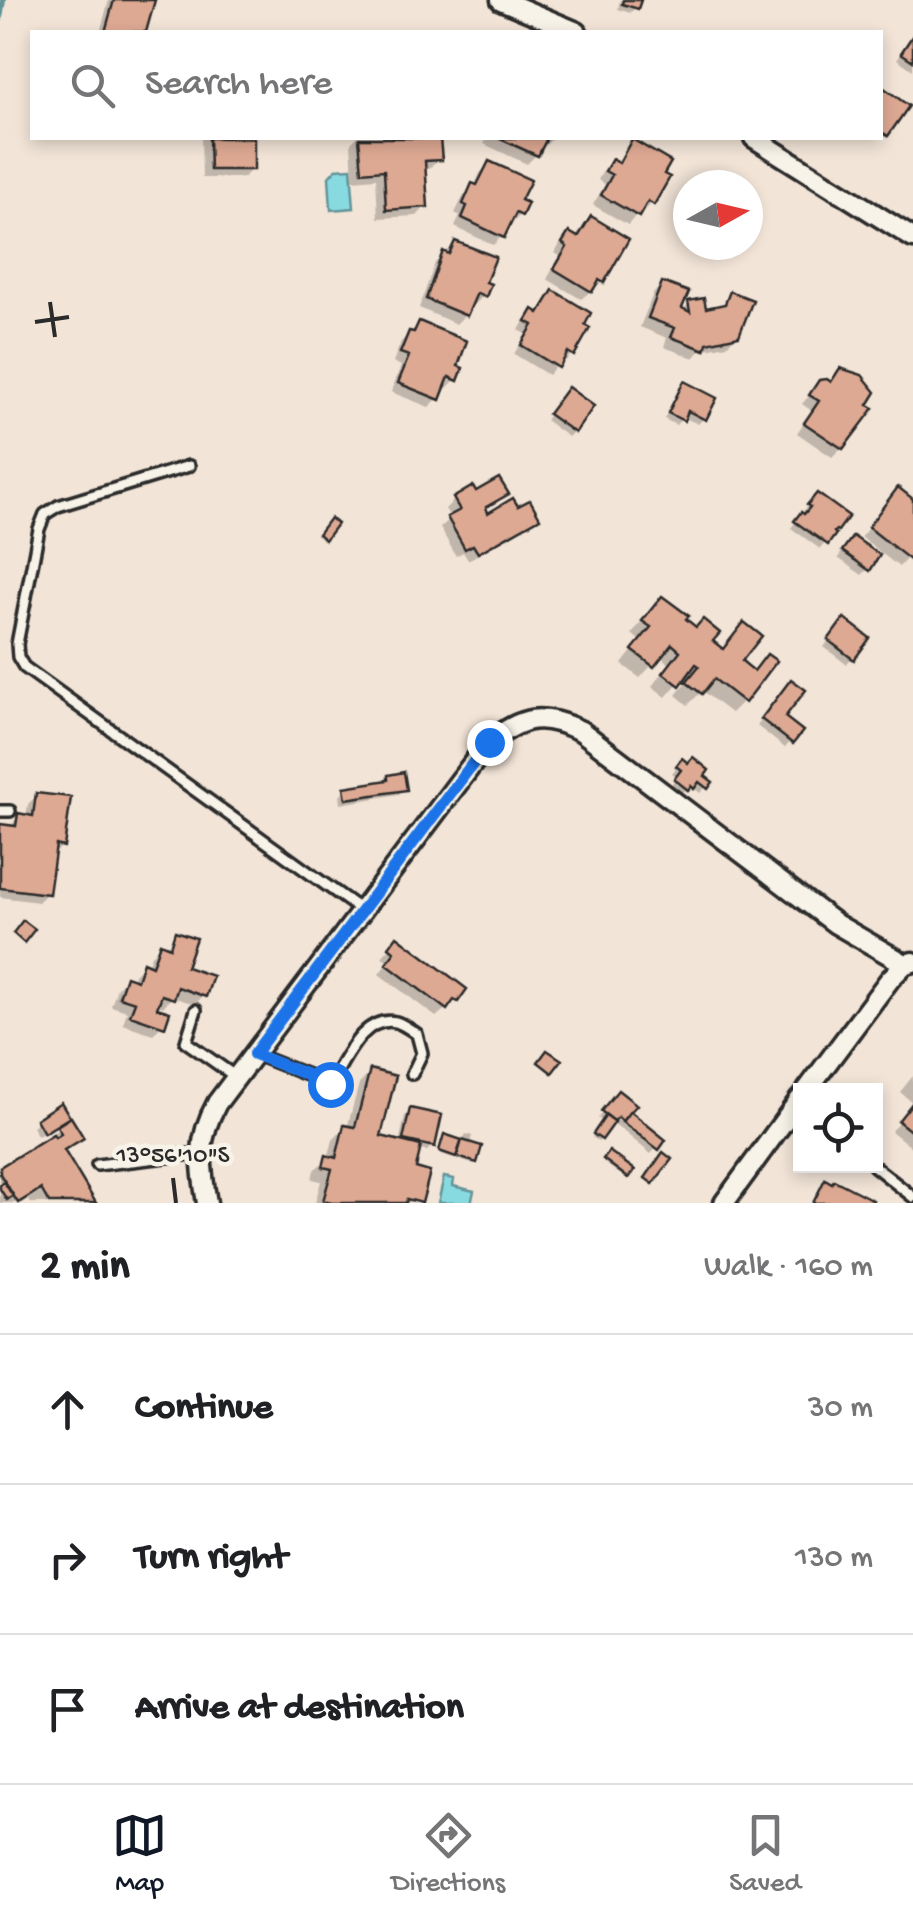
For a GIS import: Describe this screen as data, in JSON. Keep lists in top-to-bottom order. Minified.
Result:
{"north":"right","page":{"search":"Search here","heading":["2 min","Walk · 160 m"],"list":[["Continue","30 m"],["Turn right","130 m"],"Arrive at destination"],"nav":["Map","Directions","Saved"]},"coordinates":["13°56'10\"S"]}
